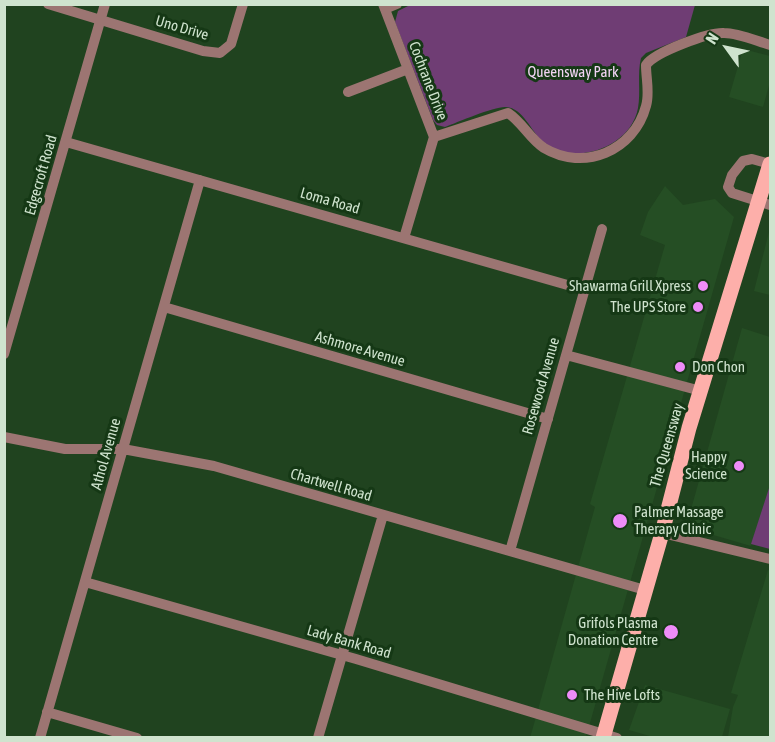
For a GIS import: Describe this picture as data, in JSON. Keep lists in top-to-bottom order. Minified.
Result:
{"streets":{"main road":["The Queensway"],"street":["Uno Drive","Cochrane Drive","Edgecroft Road","Loma Road","Ashmore Avenue","Rosewood Avenue","Athol Avenue","Chartwell Road","Lady Bank Road"]},"crossings":[["Uno Drive","Edgecroft Road"],["Cochrane Drive","Loma Road"],["Edgecroft Road","Loma Road"],["Loma Road","Rosewood Avenue"],["Loma Road","Athol Avenue"],["Ashmore Avenue","Rosewood Avenue"],["Ashmore Avenue","Athol Avenue"],["Rosewood Avenue","Chartwell Road"],["The Queensway","Chartwell Road"],["The Queensway","Lady Bank Road"],["Athol Avenue","Chartwell Road"],["Athol Avenue","Lady Bank Road"]],"parks":["Queensway Park"],"places":["Shawarma Grill Xpress","The UPS Store","Don Chon","Happy Science","Palmer Massage Therapy Clinic","Grifols Plasma Donation Centre","The Hive Lofts"],"north":"top left"}
